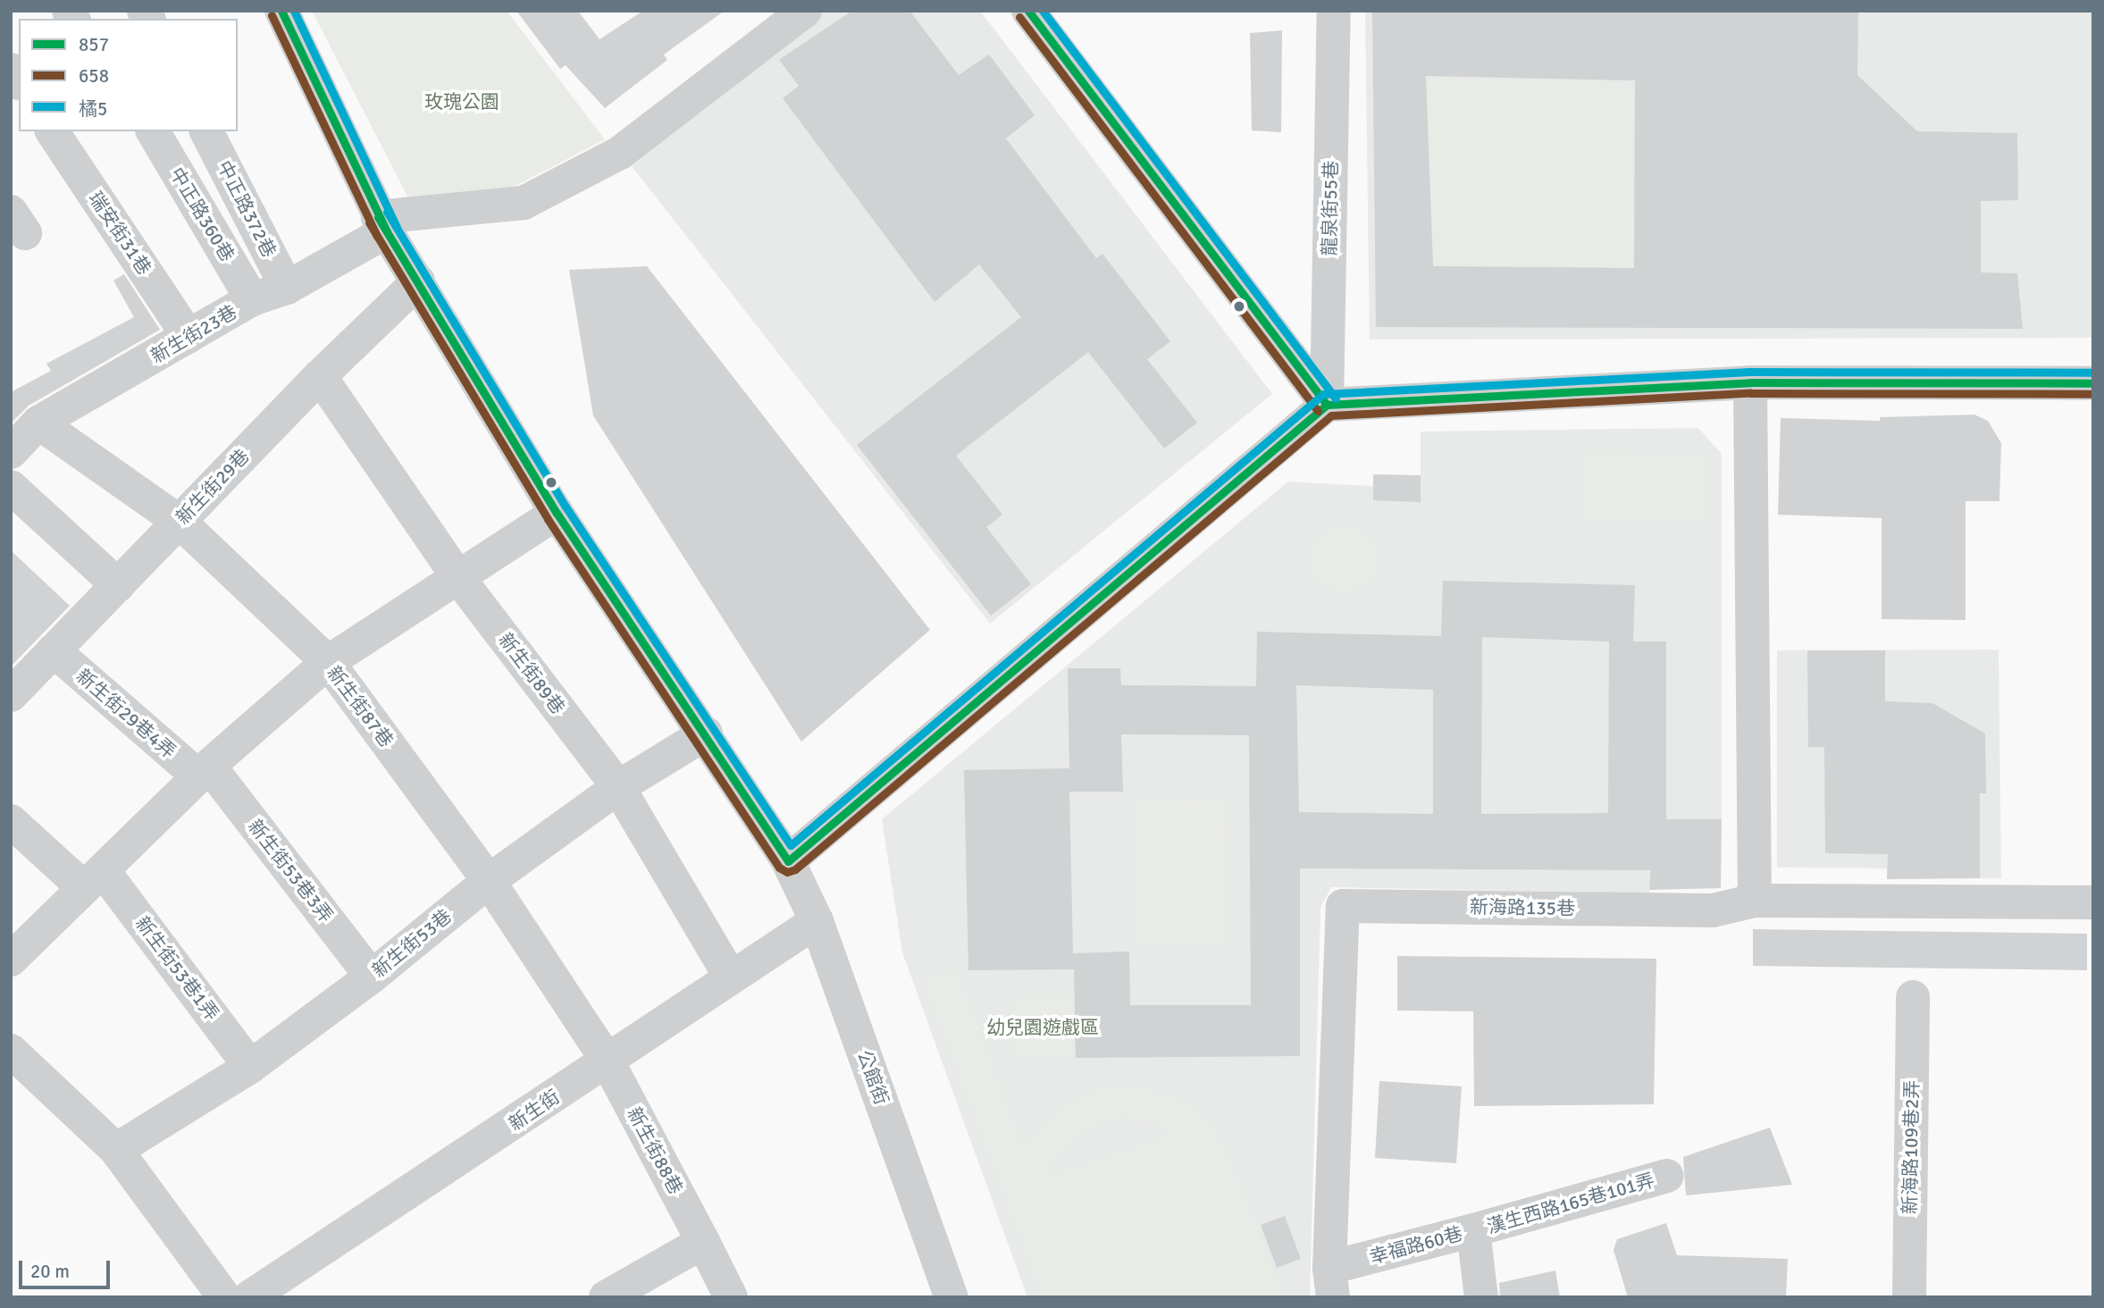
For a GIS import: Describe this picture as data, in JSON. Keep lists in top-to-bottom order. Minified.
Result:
{"streets":{"street":["龍泉街55巷","中正路372巷","中正路360巷","瑞安街31巷","新生街23巷","新生街29巷","新生街89巷","新生街87巷","新生街29巷4弄","新生街53巷3弄","新海路135巷","新生街53巷","新生街53巷1弄","公館街","新生街","新海路109巷2弄","新生街88巷","漢生西路165巷101弄","幸福路60巷"]},"crossings":[["中正路372巷","新生街23巷"],["中正路360巷","新生街23巷"],["瑞安街31巷","新生街23巷"],["新生街23巷","新生街87巷"],["新生街23巷","公館街"],["新生街29巷","新生街89巷"],["新生街29巷","新生街87巷"],["新生街29巷","新生街29巷4弄"],["新生街29巷","公館街"],["新生街89巷","新生街53巷"],["新生街89巷","新生街"],["新生街87巷","新生街53巷"],["新生街87巷","新生街"],["新生街87巷","新生街88巷"],["新生街29巷4弄","新生街53巷3弄"],["新生街53巷3弄","新生街53巷"],["新海路135巷","幸福路60巷"],["新生街53巷","新生街53巷1弄"],["新生街53巷","公館街"],["公館街","新生街"],["新生街","新生街88巷"],["漢生西路165巷101弄","幸福路60巷"]],"parks":["玫瑰公園","幼兒園遊戲區"],"lines":["transit line 857","transit line 橘5","transit line 658"],"legend":["857","658","橘5"],"scale_bar":"20 m"}
